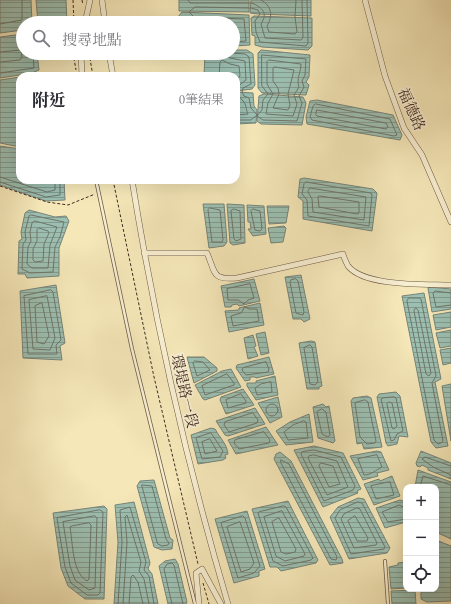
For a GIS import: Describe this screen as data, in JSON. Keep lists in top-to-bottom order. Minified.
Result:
{"streets":{"street":["福德路","環堤路一段"]},"page":{"search":"搜尋地點","heading":["附近","0筆結果"],"map_buttons":["+","−"]}}
